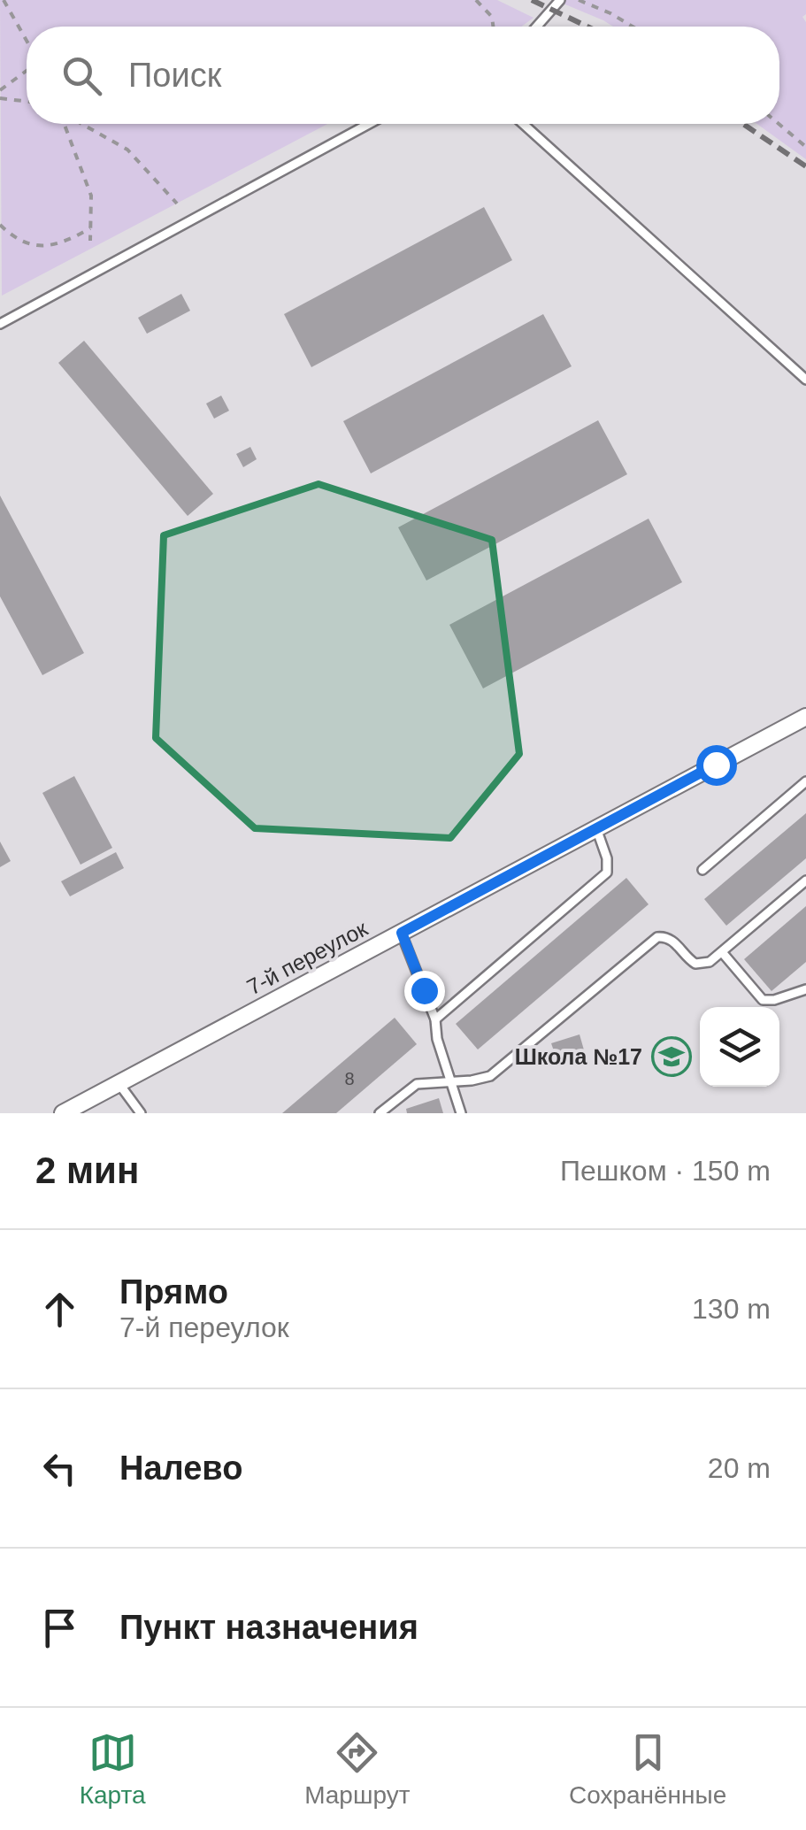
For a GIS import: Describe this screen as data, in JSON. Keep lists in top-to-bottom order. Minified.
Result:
{"streets":{"street":["7-й переулок"]},"places":{"school or university":["Школа №17"]},"house_numbers":["8"],"page":{"search":"Поиск","heading":["2 мин","Пешком · 150 m"],"list":[["Прямо","7-й переулок","130 m"],["Налево","20 m"],"Пункт назначения"],"nav":["Карта","Маршрут","Сохранённые"]}}
